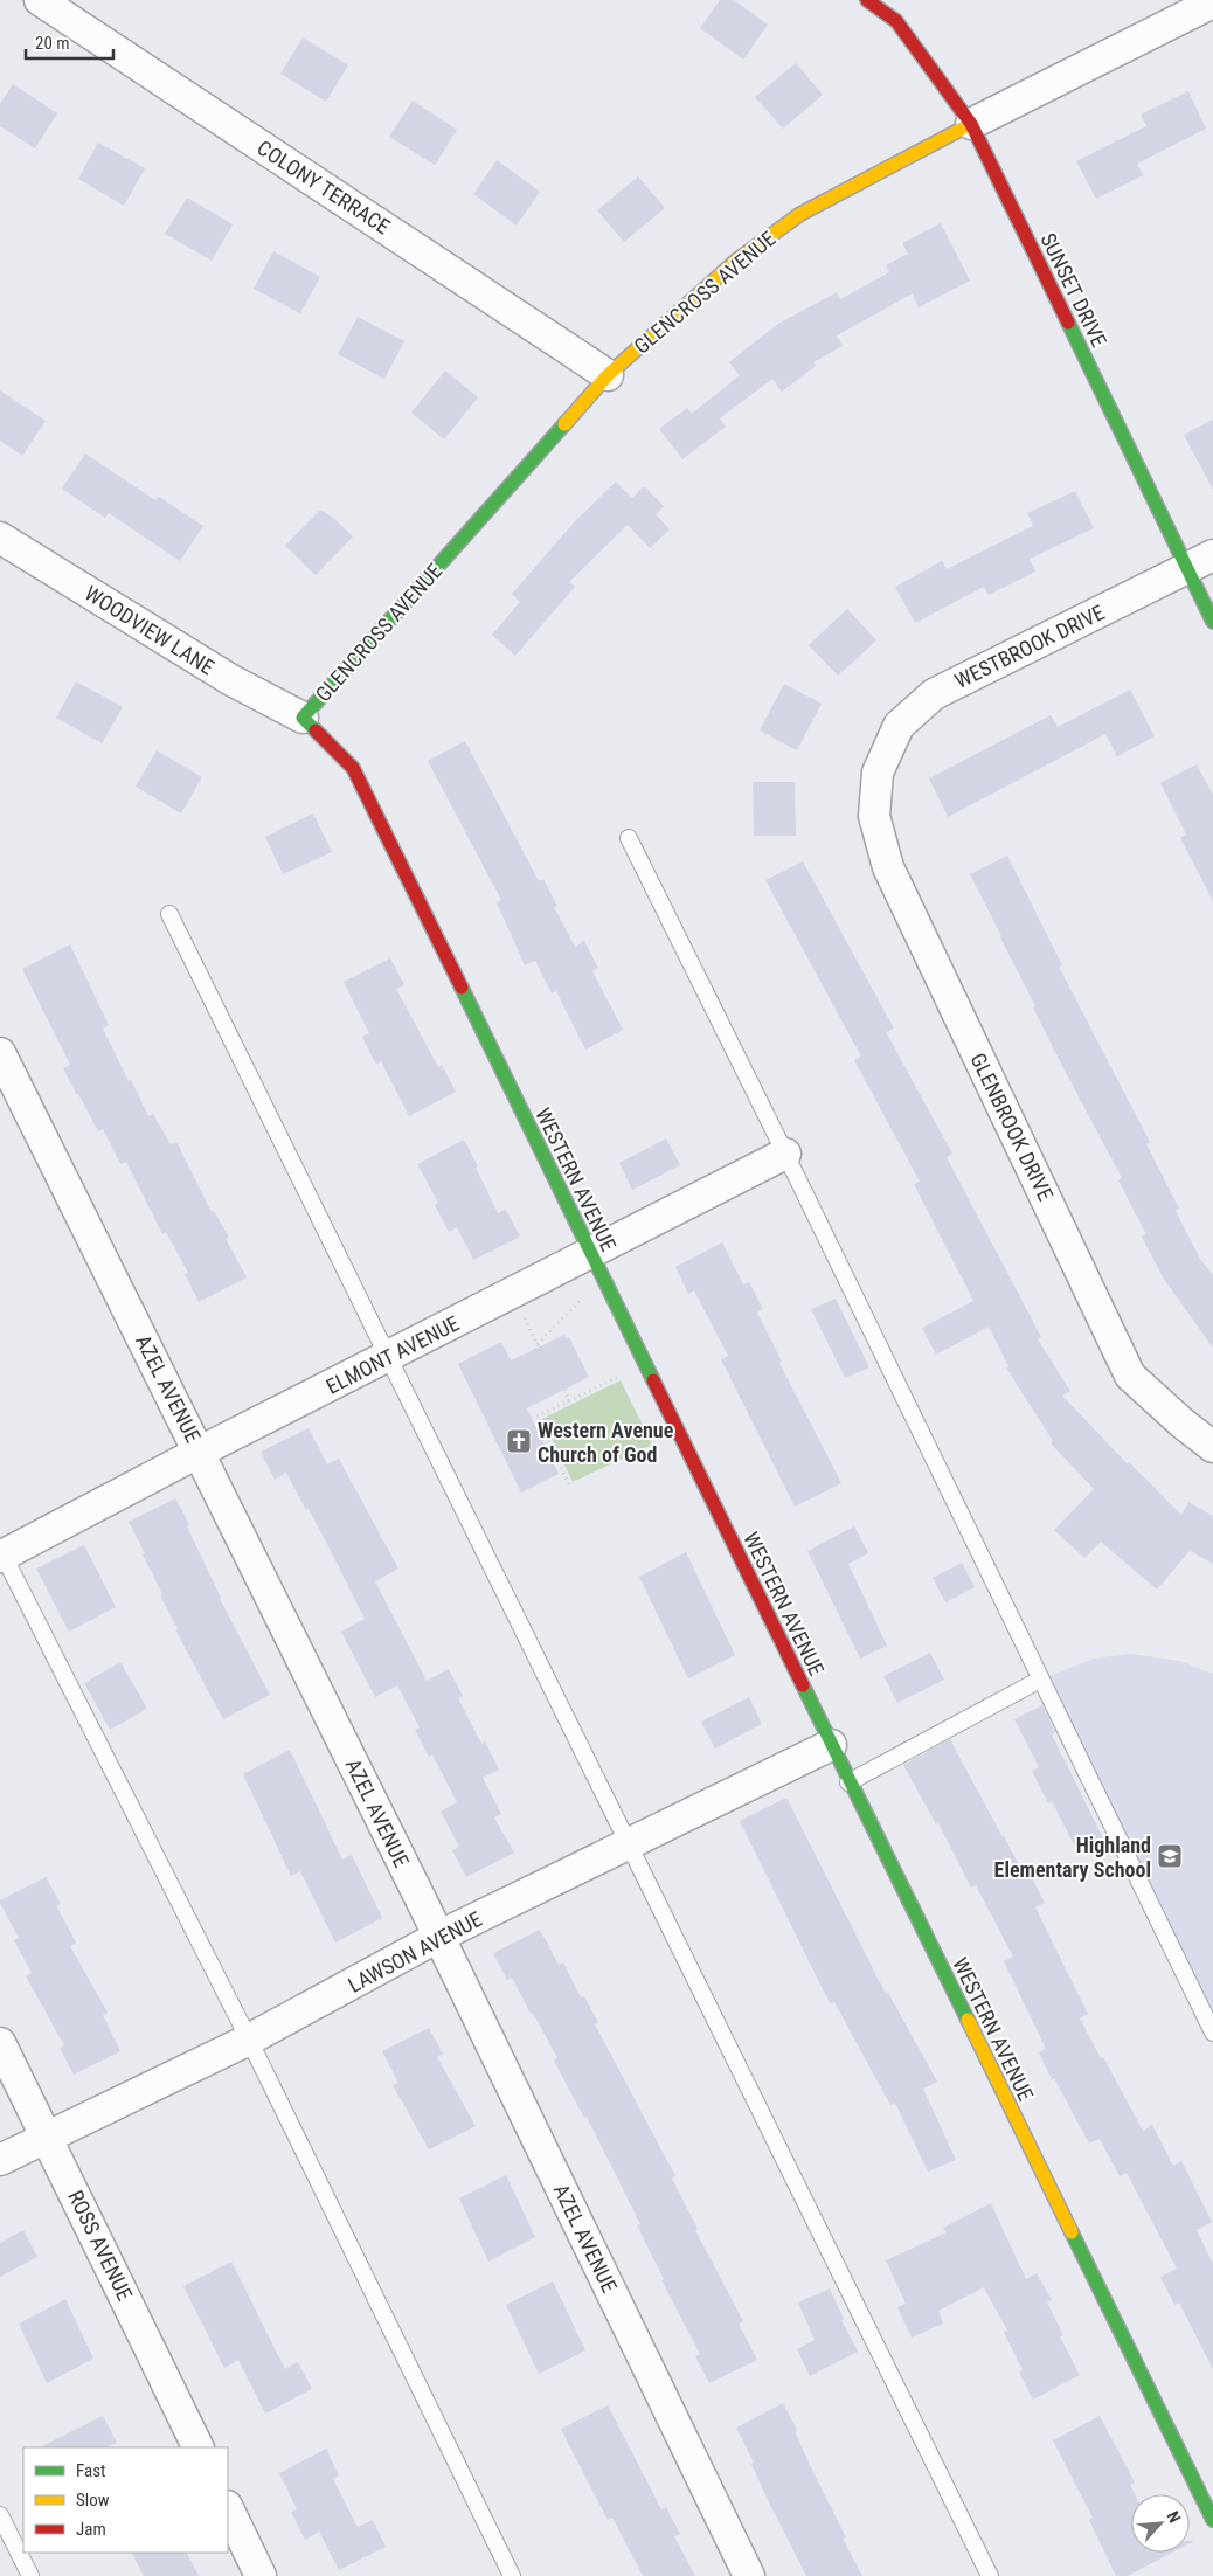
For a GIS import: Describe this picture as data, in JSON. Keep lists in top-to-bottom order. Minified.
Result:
{"streets":{"street":["COLONY TERRACE","SUNSET DRIVE","GLENCROSS AVENUE","WOODVIEW LANE","WESTBROOK DRIVE","GLENBROOK DRIVE","WESTERN AVENUE","ELMONT AVENUE","AZEL AVENUE","LAWSON AVENUE","ROSS AVENUE"]},"crossings":[["COLONY TERRACE","GLENCROSS AVENUE"],["SUNSET DRIVE","GLENCROSS AVENUE"],["SUNSET DRIVE","WESTBROOK DRIVE"],["GLENCROSS AVENUE","WOODVIEW LANE"],["GLENCROSS AVENUE","WESTERN AVENUE"],["WOODVIEW LANE","WESTERN AVENUE"],["WESTBROOK DRIVE","GLENBROOK DRIVE"],["WESTERN AVENUE","ELMONT AVENUE"],["WESTERN AVENUE","LAWSON AVENUE"],["ELMONT AVENUE","AZEL AVENUE"],["AZEL AVENUE","LAWSON AVENUE"],["LAWSON AVENUE","ROSS AVENUE"]],"places":{"church":["Western Avenue Church of God"],"school or university":["Highland Elementary School"]},"legend":["Fast","Slow","Jam"],"scale_bar":"20 m","north":"top right"}
